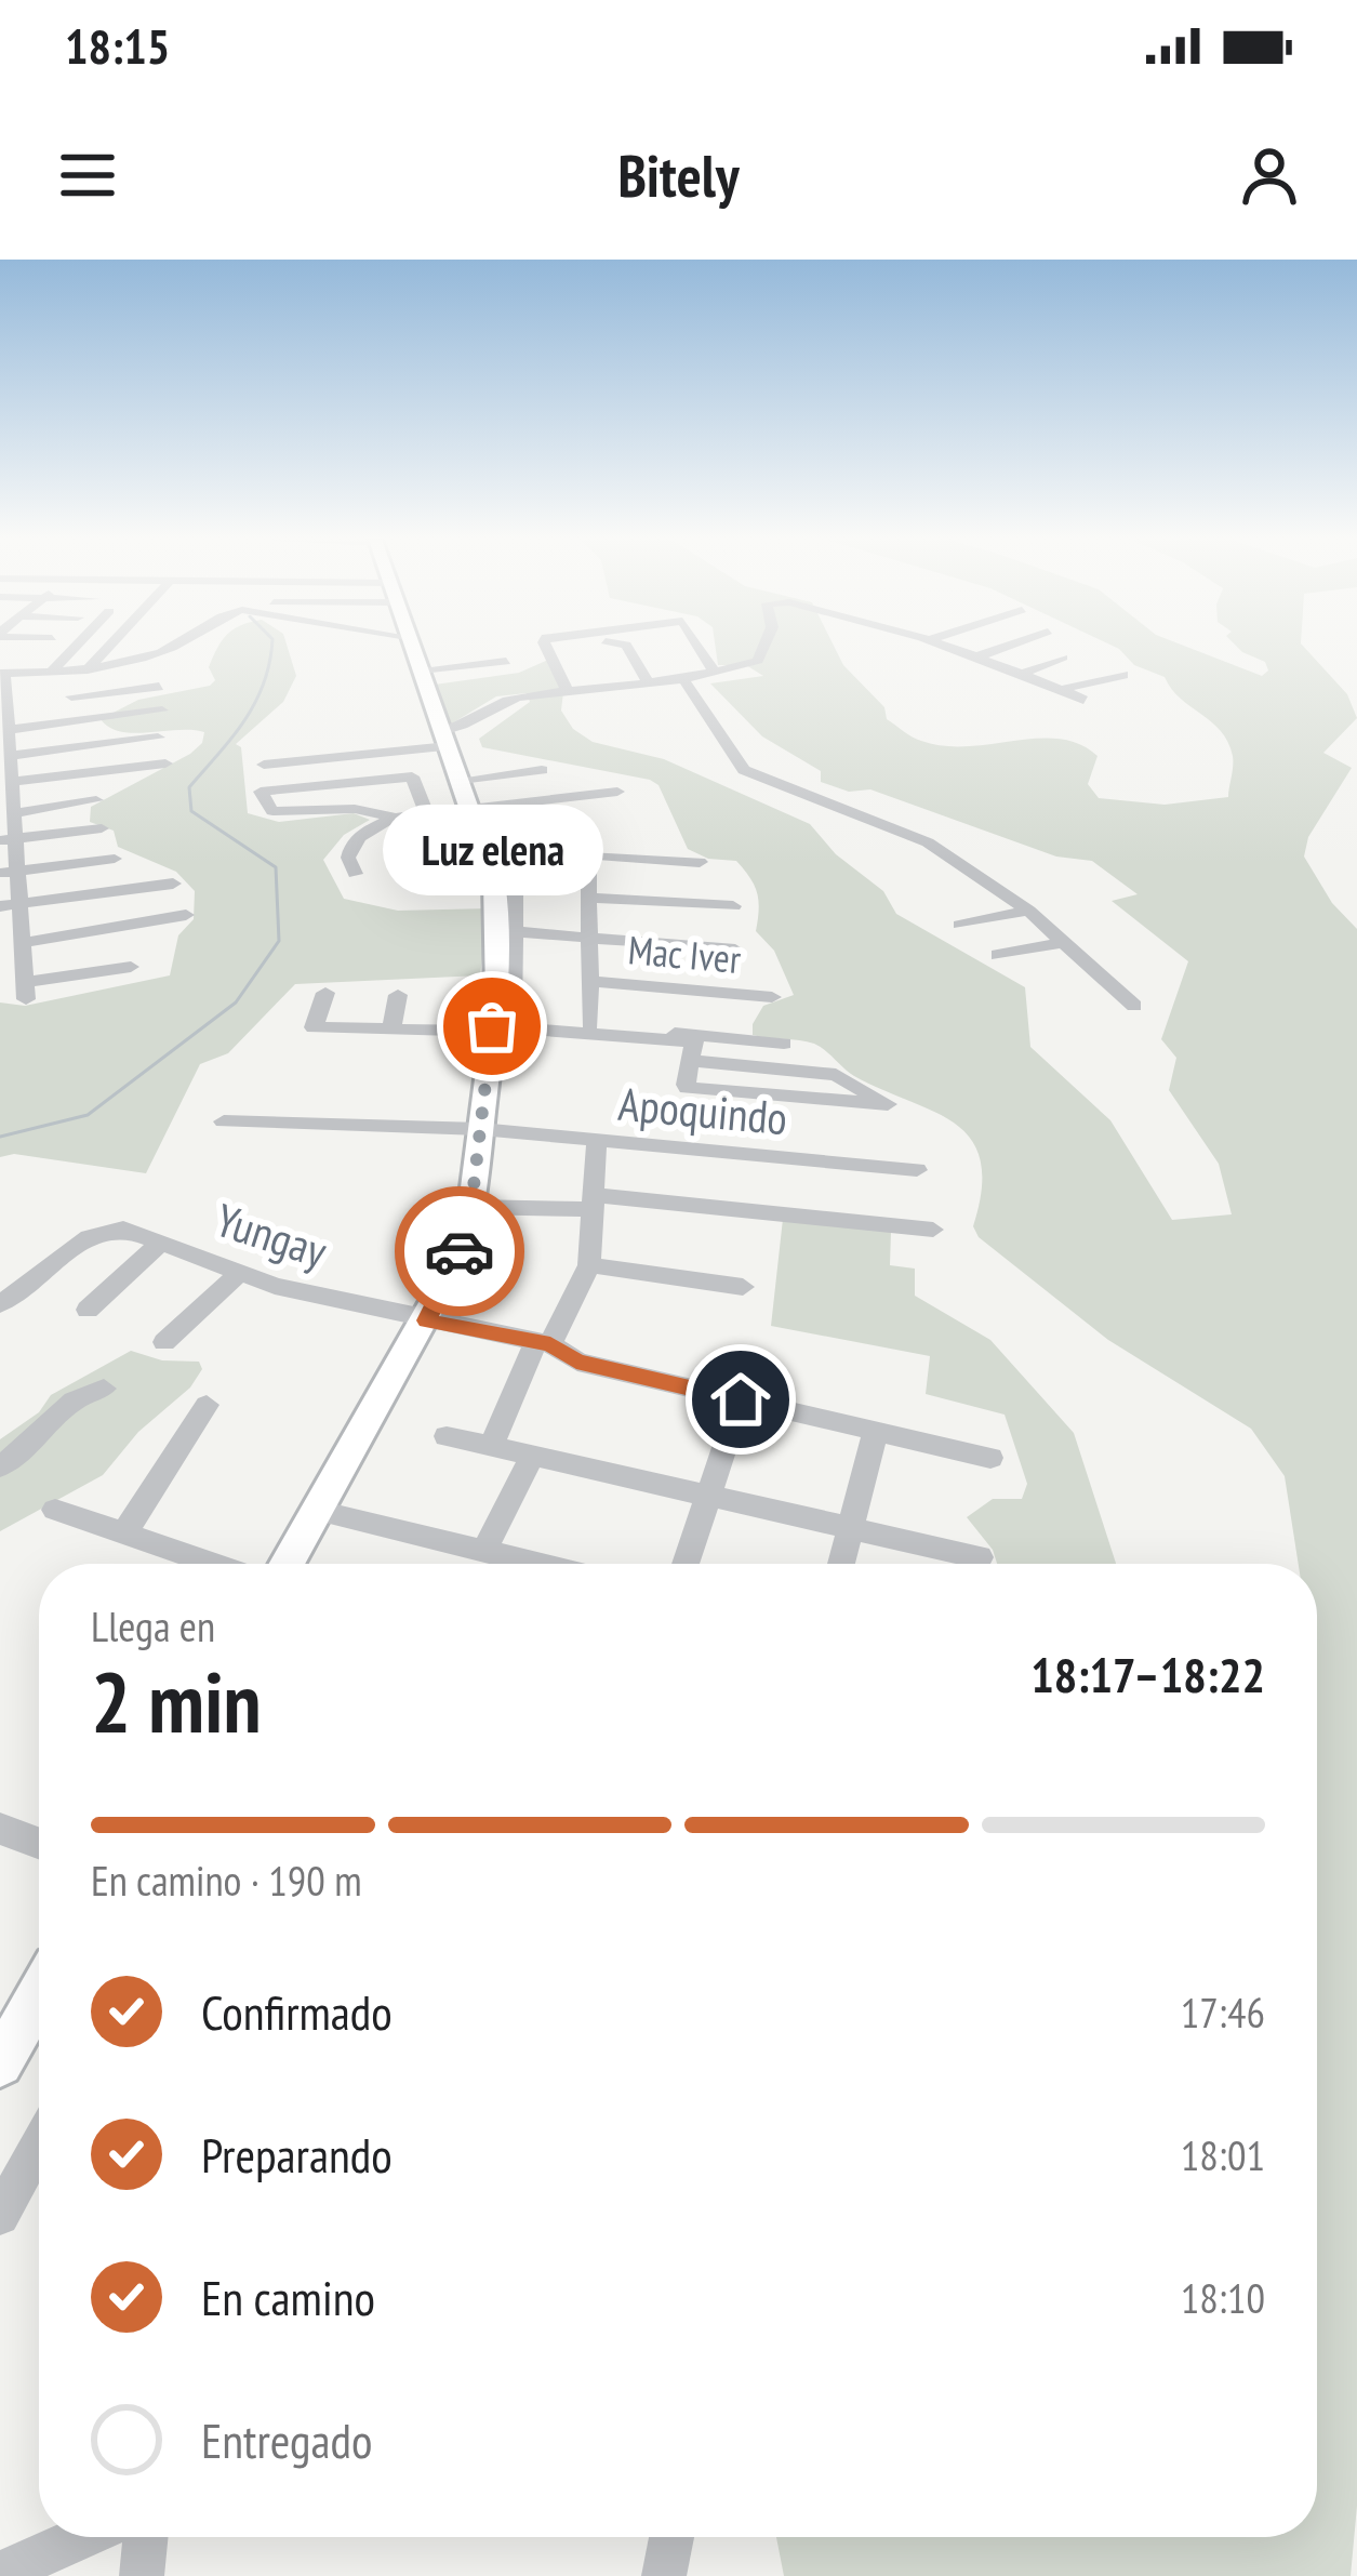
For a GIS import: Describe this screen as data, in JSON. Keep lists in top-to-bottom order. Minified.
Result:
{"streets":{"street":["Mac Iver","Apoquindo","Yungay"]},"places":["Luz elena"],"page":{"status":"18:15","header":"Bitely","bubble":"Luz elena","heading":["2 min","Llega en","18:17–18:22"],"bar":"En camino · 190 m","list":[["Confirmado","17:46"],["Preparando","18:01"],["En camino","18:10"],"Entregado"]}}
